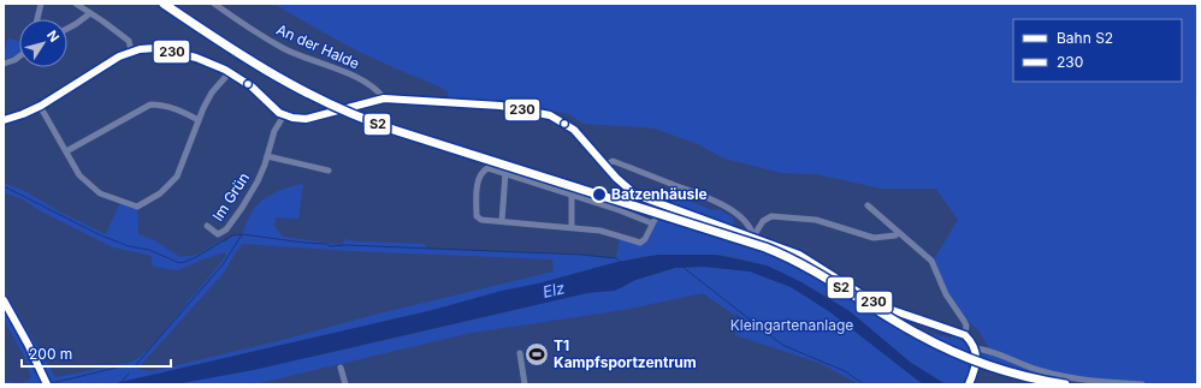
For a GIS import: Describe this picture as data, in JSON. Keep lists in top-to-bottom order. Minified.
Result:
{"streets":{"street":["An der Halde","Im Grün"]},"water":["Elz"],"parks":["Kleingartenanlage"],"places":{"other":["Batzenhäusle"],"sports":["T1 Kampfsportzentrum"]},"lines":["rail line S2","transit line 230"],"legend":["Bahn S2","230"],"scale_bar":"200 m","north":"top right"}
